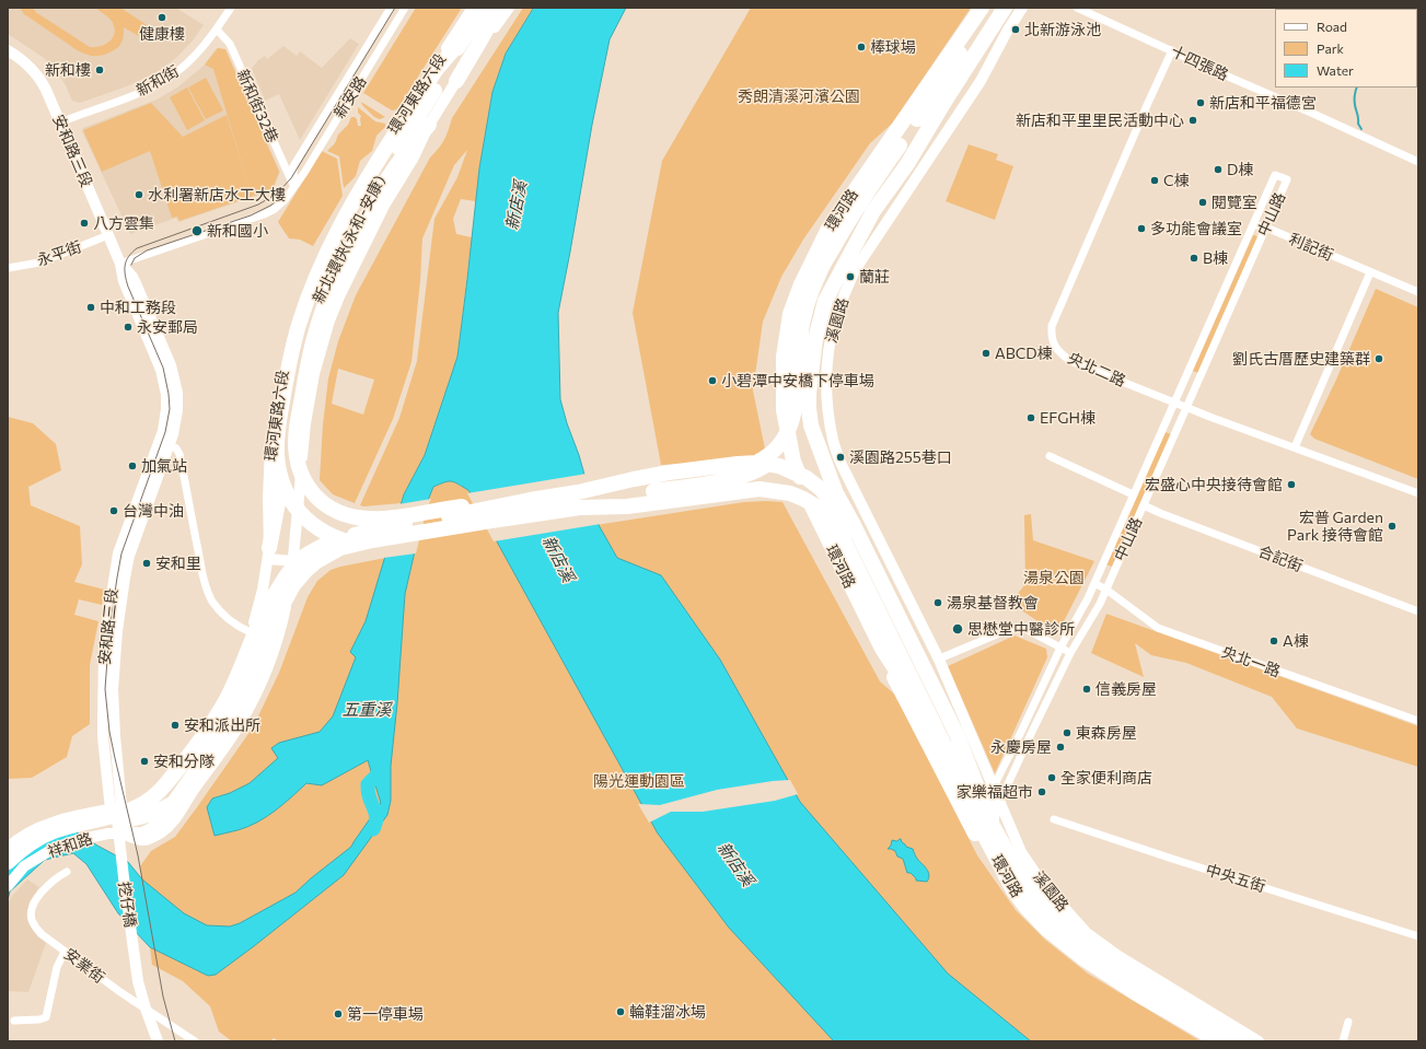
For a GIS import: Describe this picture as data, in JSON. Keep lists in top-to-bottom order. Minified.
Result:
{"streets":{"highway":["環河路","新北環快(永和-安康)"],"main road":["環河東路六段","安和路三段","溪園路","祥和路","挖仔橋"],"street":["十四張路","新和街","新安路","新和街32巷","中山路","利記街","永平街","央北二路","合記街","央北一路","中央五街","安業街"]},"crossings":[["十四張路","央北二路"],["新和街","新和街32巷"],["新和街","安和路三段"],["環河東路六段","安和路三段"],["環河東路六段","新北環快(永和-安康)"],["環河東路六段","祥和路"],["新安路","新和街32巷"],["新安路","安和路三段"],["安和路三段","永平街"],["安和路三段","祥和路"],["安和路三段","挖仔橋"],["環河路","中山路"],["環河路","溪園路"],["中山路","利記街"],["中山路","溪園路"],["中山路","央北二路"],["中山路","合記街"],["中山路","央北一路"],["挖仔橋","安業街"]],"water":["新店溪","五重溪"],"parks":["秀朗清溪河濱公園","湯泉公園","陽光運動園區"],"places":["健康樓","北新游泳池","棒球場","新和樓","新店和平福德宮","新店和平里里民活動中心","D棟","C棟","水利署新店水工大樓","閱覽室","八方雲集","多功能會議室","新和國小","B棟","蘭莊","中和工務段","永安郵局","ABCD棟","劉氏古厝歷史建築群","小碧潭中安橋下停車場","EFGH棟","溪園路255巷口","加氣站","宏盛心中央接待會館","台灣中油","宏普 Garden Park 接待會館","安和里","湯泉基督教會","思懋堂中醫診所","A棟","信義房屋","安和派出所","東森房屋","永慶房屋","安和分隊","全家便利商店","家樂福超市","輪鞋溜冰場","第一停車場"],"legend":["Road","Park","Water"]}
